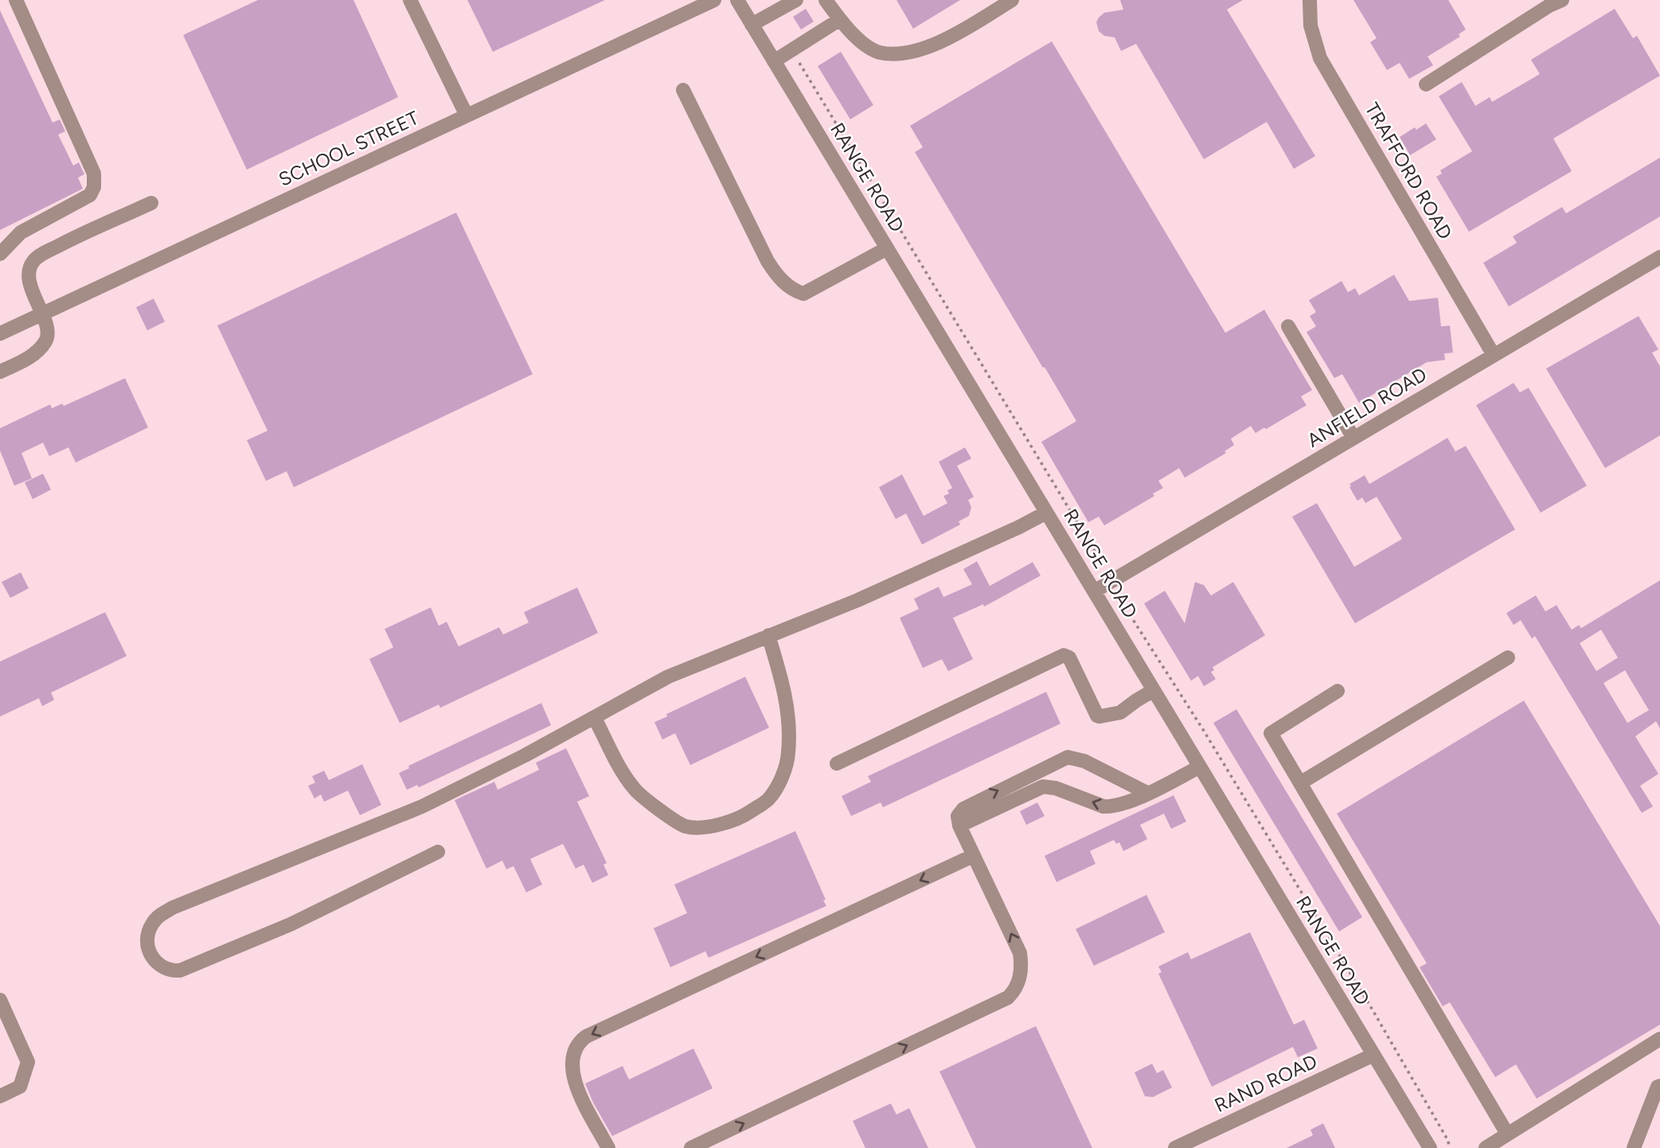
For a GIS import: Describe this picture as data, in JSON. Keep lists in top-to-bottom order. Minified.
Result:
{"streets":{"street":["SCHOOL STREET","TRAFFORD ROAD","RANGE ROAD","ANFIELD ROAD","RAND ROAD"]},"crossings":[["TRAFFORD ROAD","ANFIELD ROAD"],["RANGE ROAD","ANFIELD ROAD"],["RANGE ROAD","RAND ROAD"]]}
